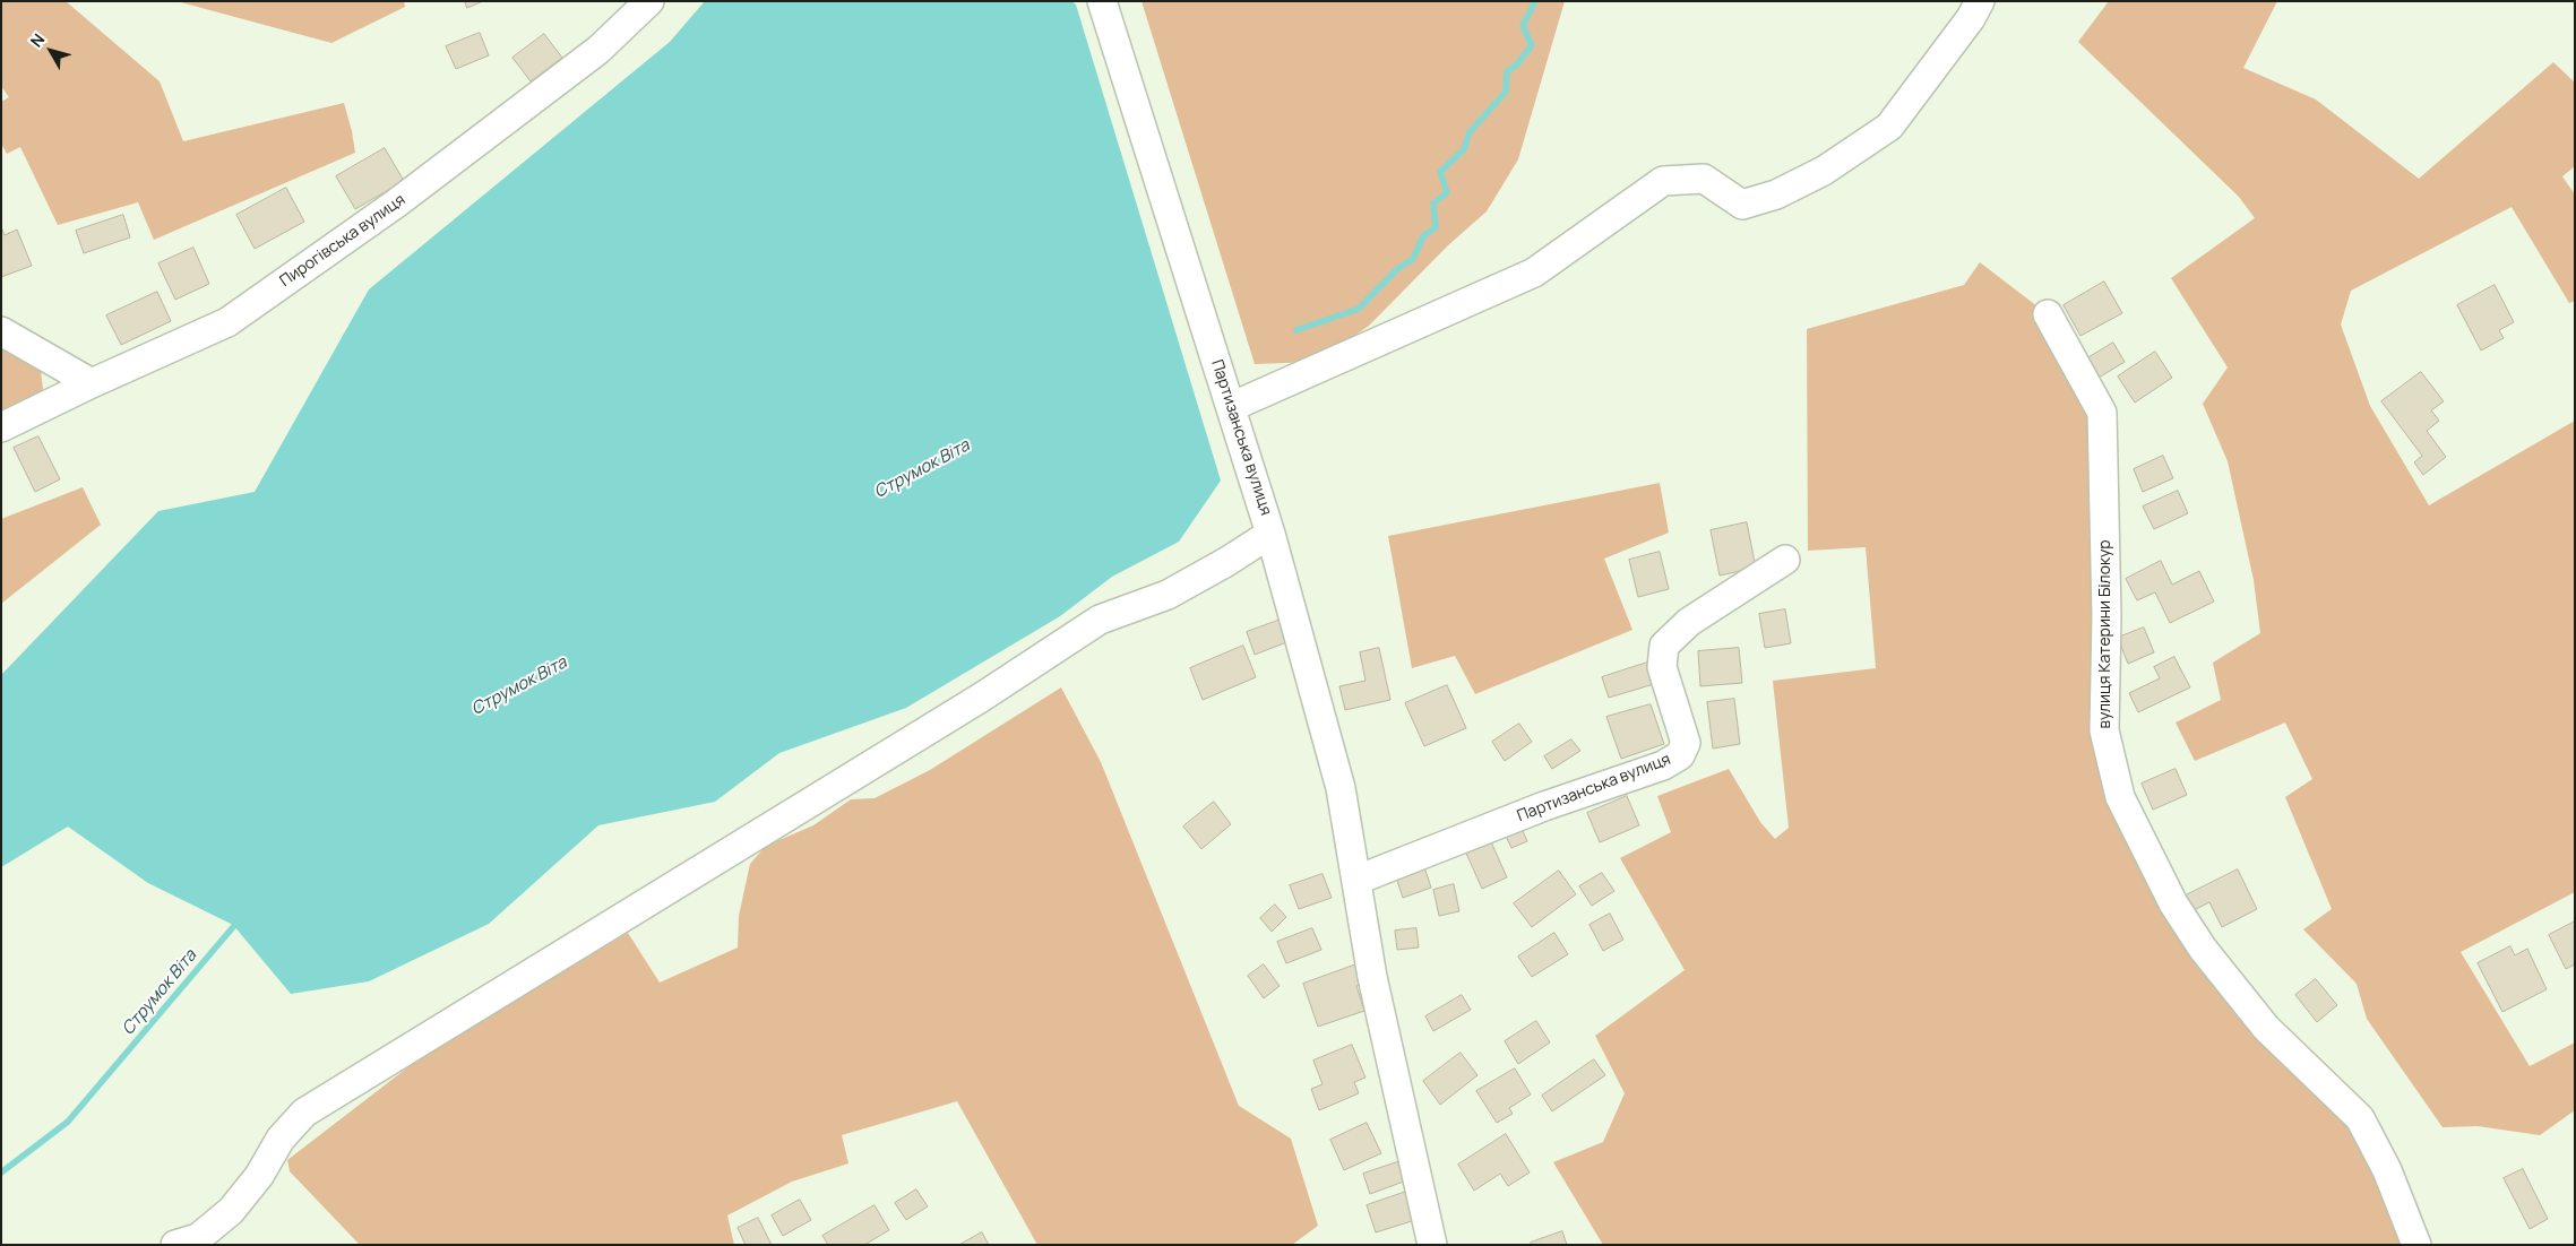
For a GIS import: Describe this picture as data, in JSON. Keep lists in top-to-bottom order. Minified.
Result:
{"streets":{"street":["Пирогівська вулиця","Партизанська вулиця","вулиця Катерини Білокур"]},"water":["Струмок Віта"],"north":"top left"}
